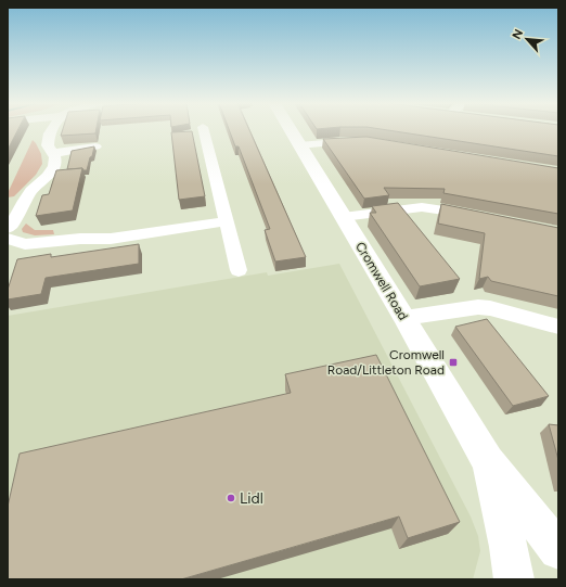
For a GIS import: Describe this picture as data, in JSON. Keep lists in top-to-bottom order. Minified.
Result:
{"streets":{"highway":["Cromwell Road"]},"places":{"transit":["Cromwell Road/Littleton Road"],"other":["Lidl"]},"north":"top left"}
